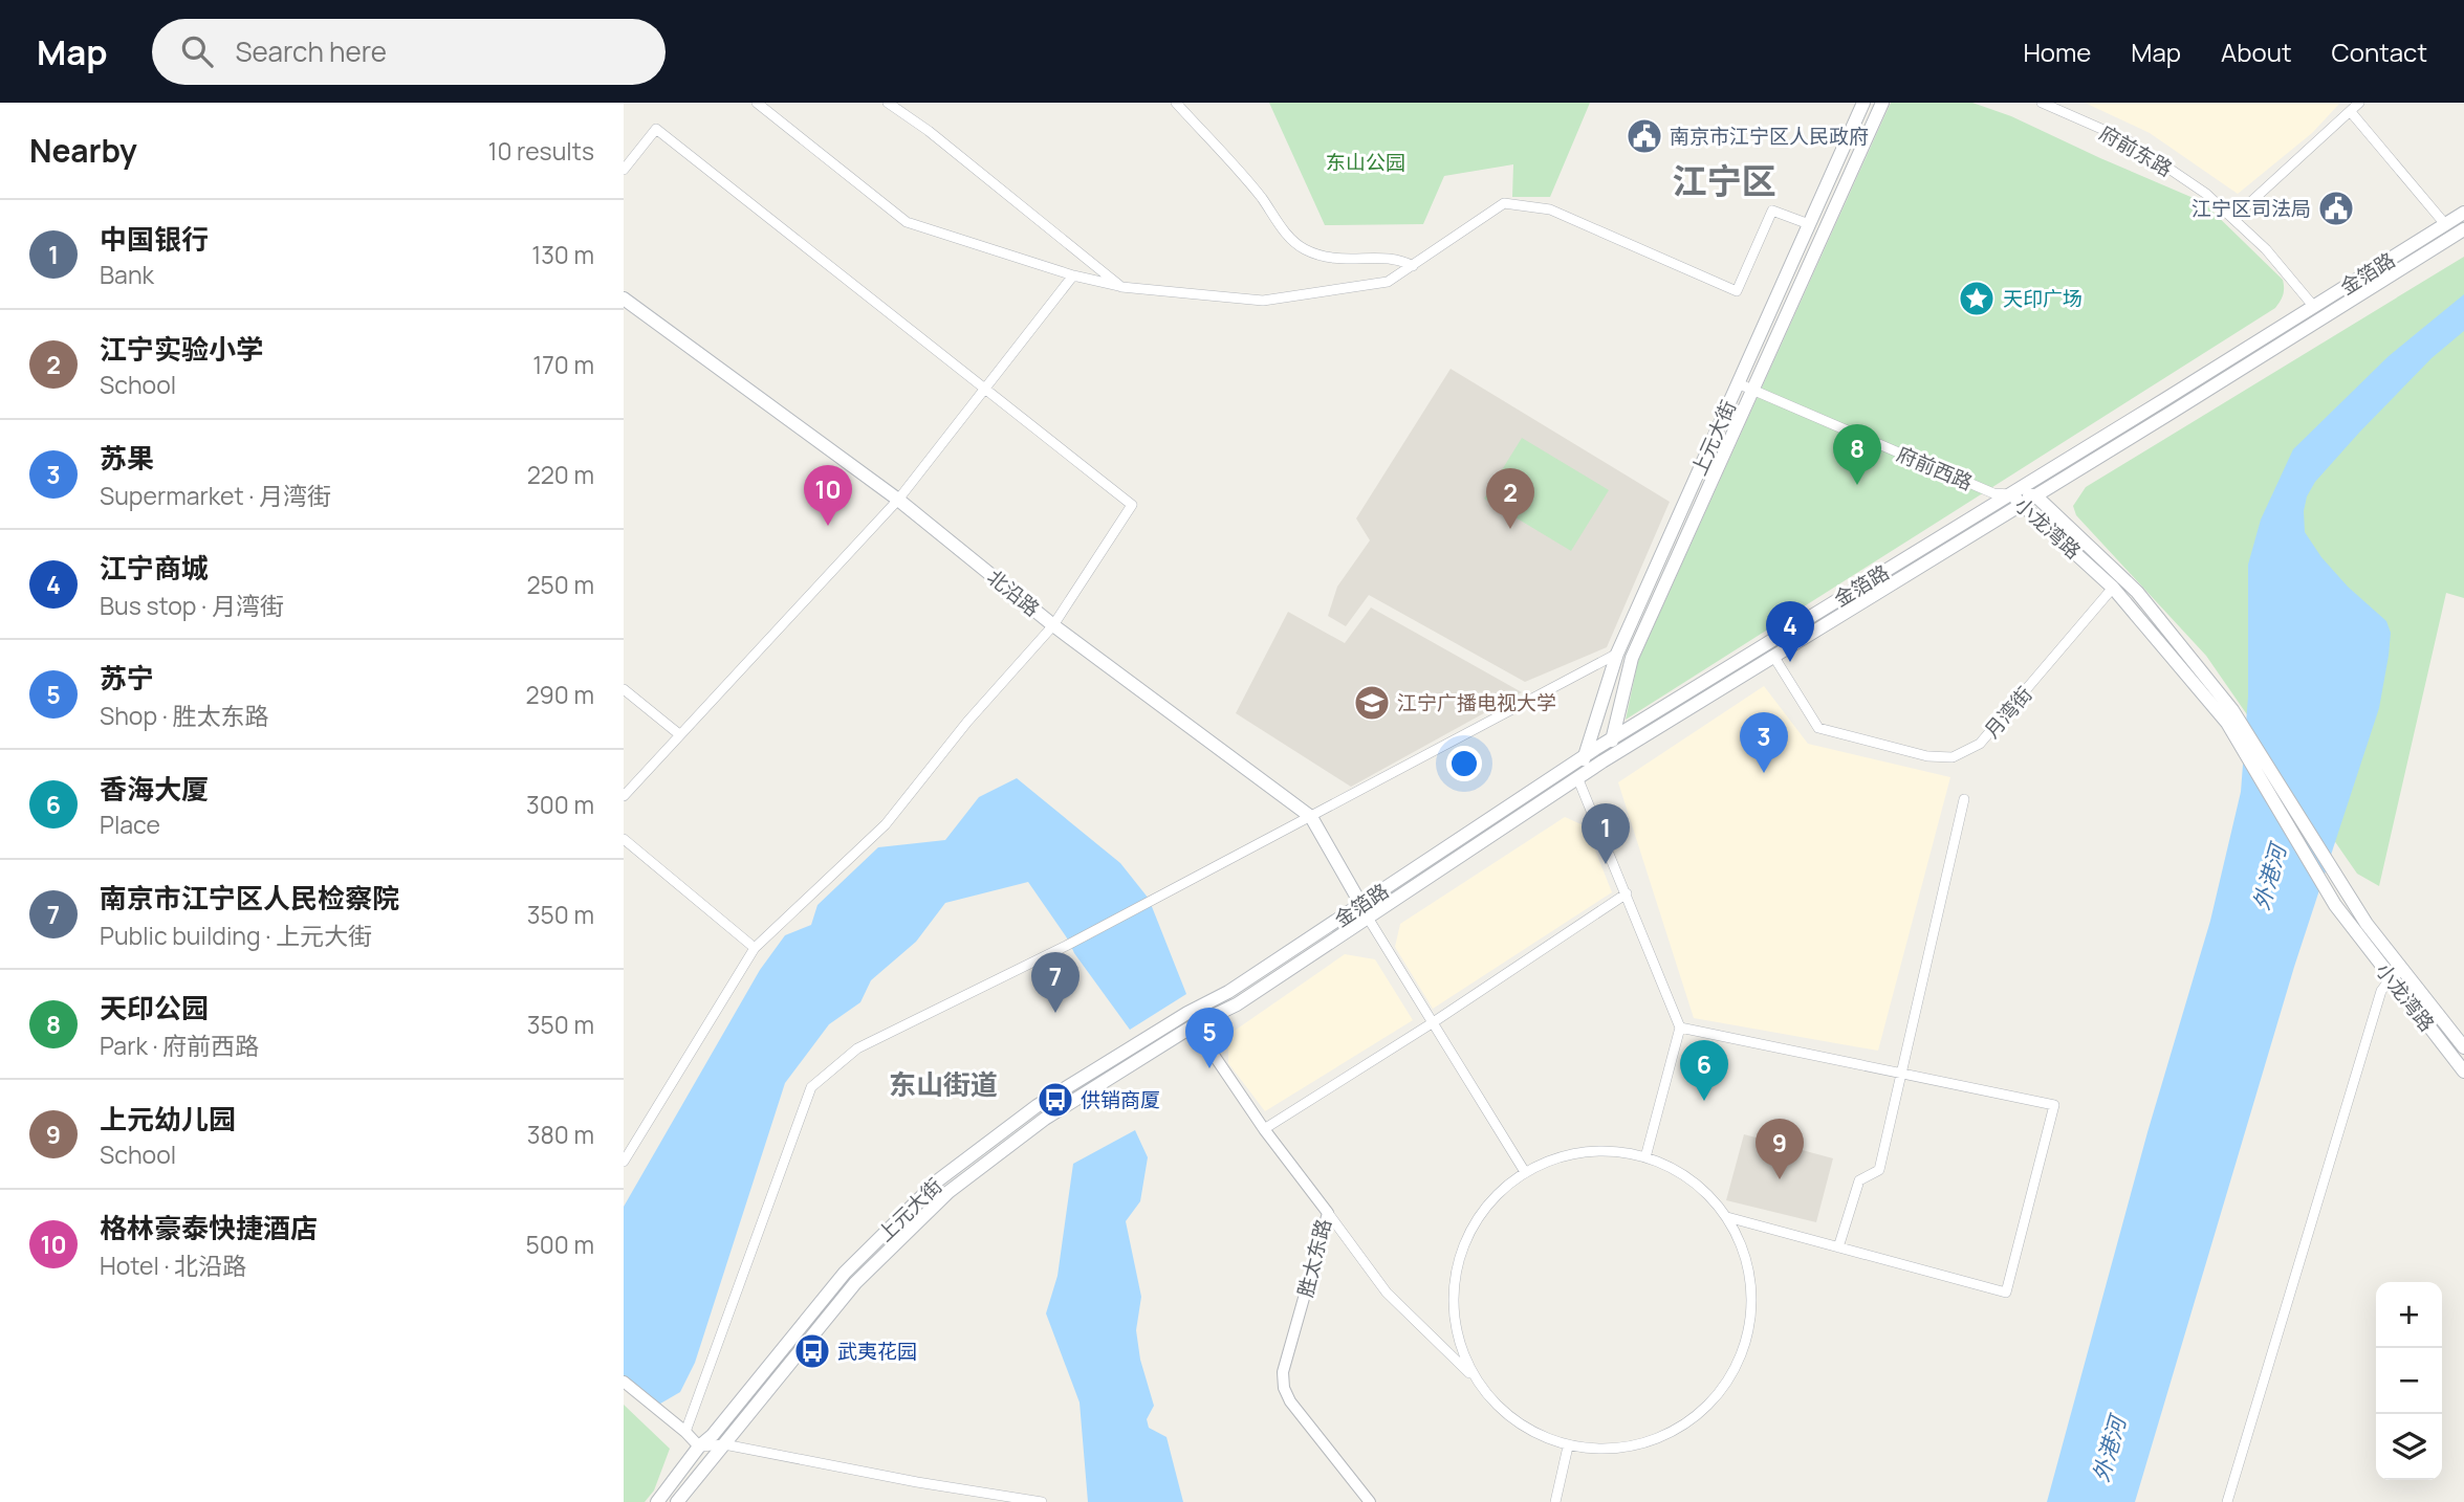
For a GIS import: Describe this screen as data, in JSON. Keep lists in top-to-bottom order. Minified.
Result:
{"streets":{"main road":["金箔路","上元大街","小龙湾路","北沿路"],"street":["府前东路","府前西路","月湾街","胜太东路"]},"crossings":[["府前东路","金箔路"],["金箔路","上元大街"],["金箔路","府前西路"],["金箔路","小龙湾路"],["金箔路","北沿路"],["金箔路","月湾街"],["上元大街","府前西路"],["上元大街","胜太东路"],["府前西路","小龙湾路"],["小龙湾路","月湾街"]],"districts":["江宁区","东山街道"],"water":["外港河"],"parks":["东山公园"],"places":{"public building":["南京市江宁区人民政府","江宁区司法局"],"place":["天印广场"],"school or university":["江宁广播电视大学"],"bus stop":["供销商厦","武夷花园"]},"page":{"header":"Map","search":"Search here","nav":["Home","Map","About","Contact"],"heading":["Nearby","10 results"],"list":[{"mark":"1","name":"中国银行","note":"Bank","value":"130 m"},{"mark":"2","name":"江宁实验小学","note":"School","value":"170 m"},{"mark":"3","name":"苏果","note":"Supermarket · 月湾街","value":"220 m"},{"mark":"4","name":"江宁商城","note":"Bus stop · 月湾街","value":"250 m"},{"mark":"5","name":"苏宁","note":"Shop · 胜太东路","value":"290 m"},{"mark":"6","name":"香海大厦","note":"Place","value":"300 m"},{"mark":"7","name":"南京市江宁区人民检察院","note":"Public building · 上元大街","value":"350 m"},{"mark":"8","name":"天印公园","note":"Park · 府前西路","value":"350 m"},{"mark":"9","name":"上元幼儿园","note":"School","value":"380 m"},{"mark":"10","name":"格林豪泰快捷酒店","note":"Hotel · 北沿路","value":"500 m"}],"pins":["8","10","2","4","3","1","7","5","6","9"],"map_buttons":["+","−"]}}
